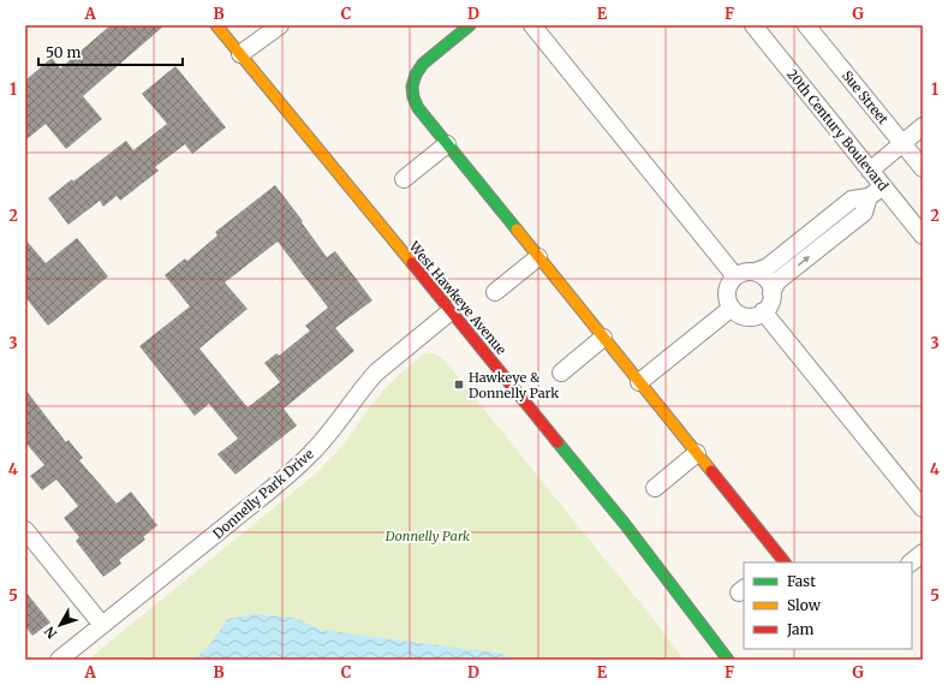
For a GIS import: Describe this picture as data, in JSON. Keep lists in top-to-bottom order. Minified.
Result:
{"streets":{"street":["Sue Street","20th Century Boulevard","West Hawkeye Avenue","Donnelly Park Drive"]},"crossings":[["West Hawkeye Avenue","Donnelly Park Drive"]],"parks":["Donnelly Park"],"places":{"transit":["Hawkeye & Donnelly Park"]},"legend":["Fast","Slow","Jam"],"scale_bar":"50 m","north":"bottom left","grid":{"columns":["A","B","C","D","E","F","G"],"rows":["1","2","3","4","5"]}}
